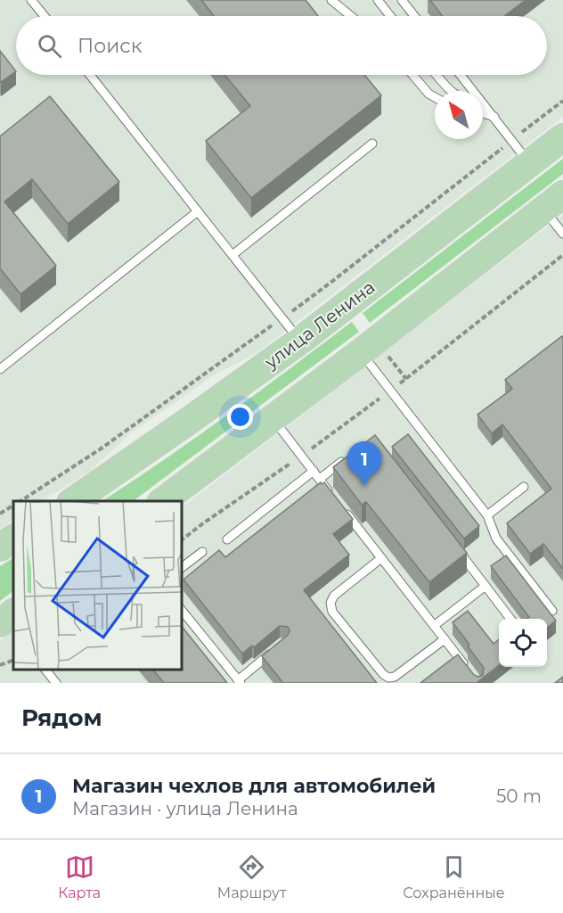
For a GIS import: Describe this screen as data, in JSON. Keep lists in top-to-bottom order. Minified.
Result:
{"streets":{"main road":["улица Ленина"]},"north":"top left","page":{"search":"Поиск","pins":"1","heading":"Рядом","list":[{"mark":"1","name":"Магазин чехлов для автомобилей","note":"Магазин · улица Ленина","value":"50 m"}],"nav":["Карта","Маршрут","Сохранённые"]}}
